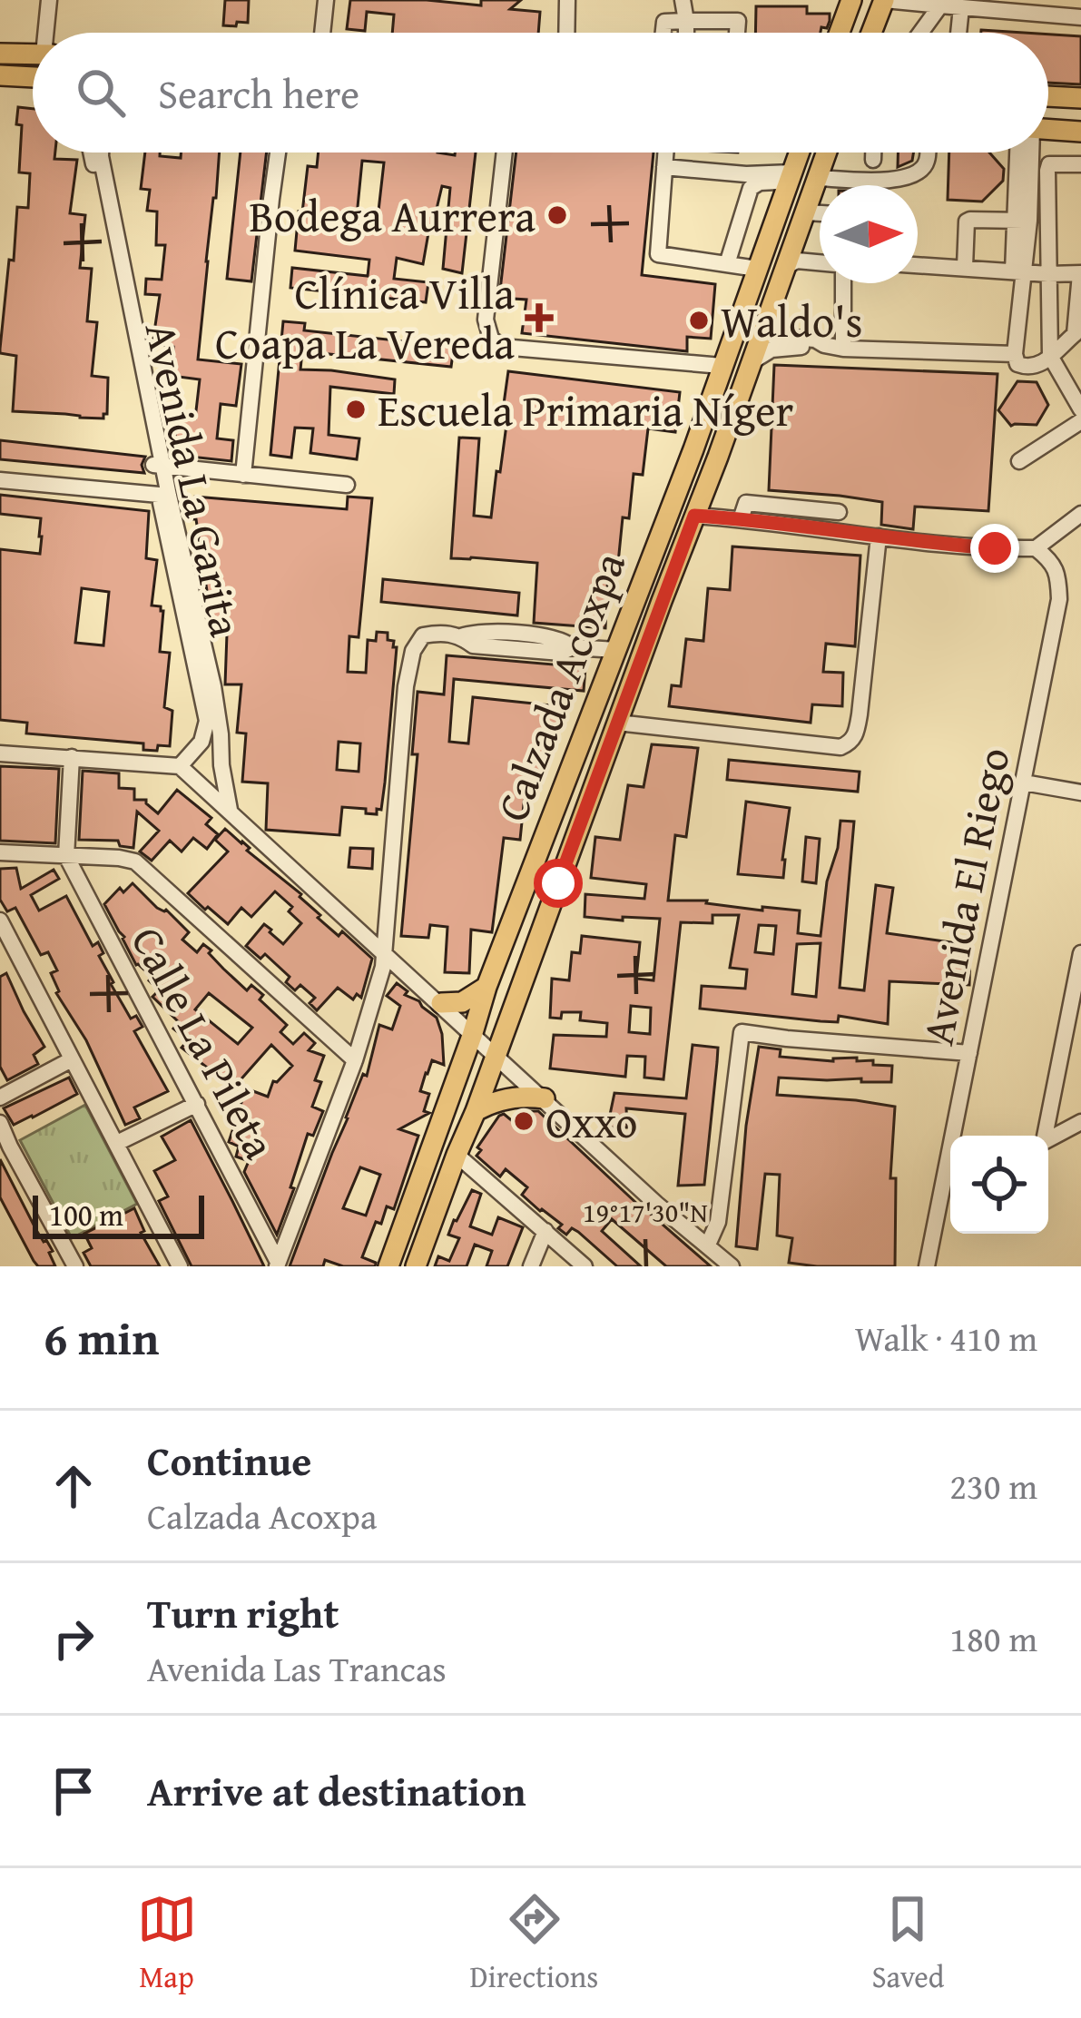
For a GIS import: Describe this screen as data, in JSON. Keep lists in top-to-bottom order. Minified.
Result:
{"streets":{"main road":["Calzada Acoxpa"],"street":["Avenida La Garita","Avenida El Riego","Calle La Pileta"]},"places":{"other":["Bodega Aurrera","Waldo's","Escuela Primaria Níger","Oxxo"],"health":["Clínica Villa Coapa La Vereda"]},"scale_bar":"100 m","north":"right","page":{"search":"Search here","scale":"100 m","heading":["6 min","Walk · 410 m"],"list":[["Continue","Calzada Acoxpa","230 m"],["Turn right","Avenida Las Trancas","180 m"],"Arrive at destination"],"nav":["Map","Directions","Saved"]},"coordinates":["19°17'30\"N"]}
